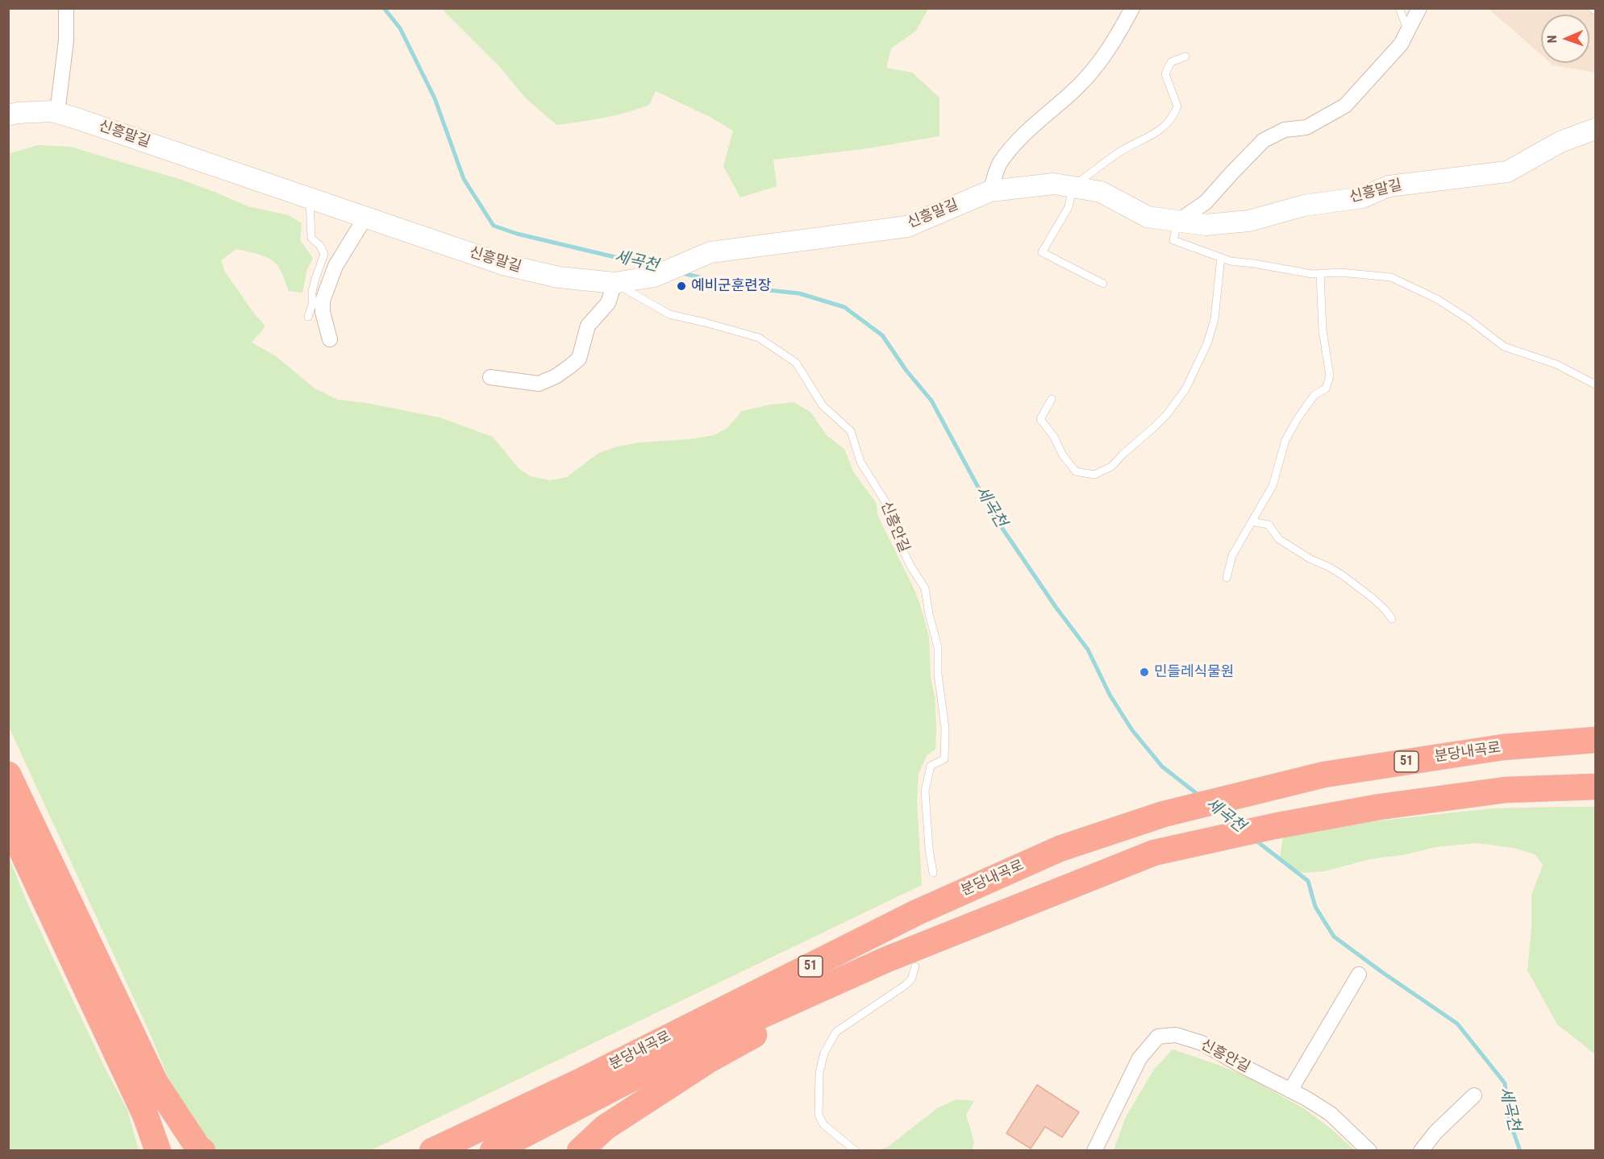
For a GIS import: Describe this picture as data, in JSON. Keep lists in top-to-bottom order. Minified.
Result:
{"streets":{"highway":["분당내곡로","51"],"street":["신흥말길","신흥안길"]},"crossings":[["신흥말길","신흥안길"]],"water":["세곡천"],"places":["예비군훈련장","민들레식물원"],"north":"left"}
